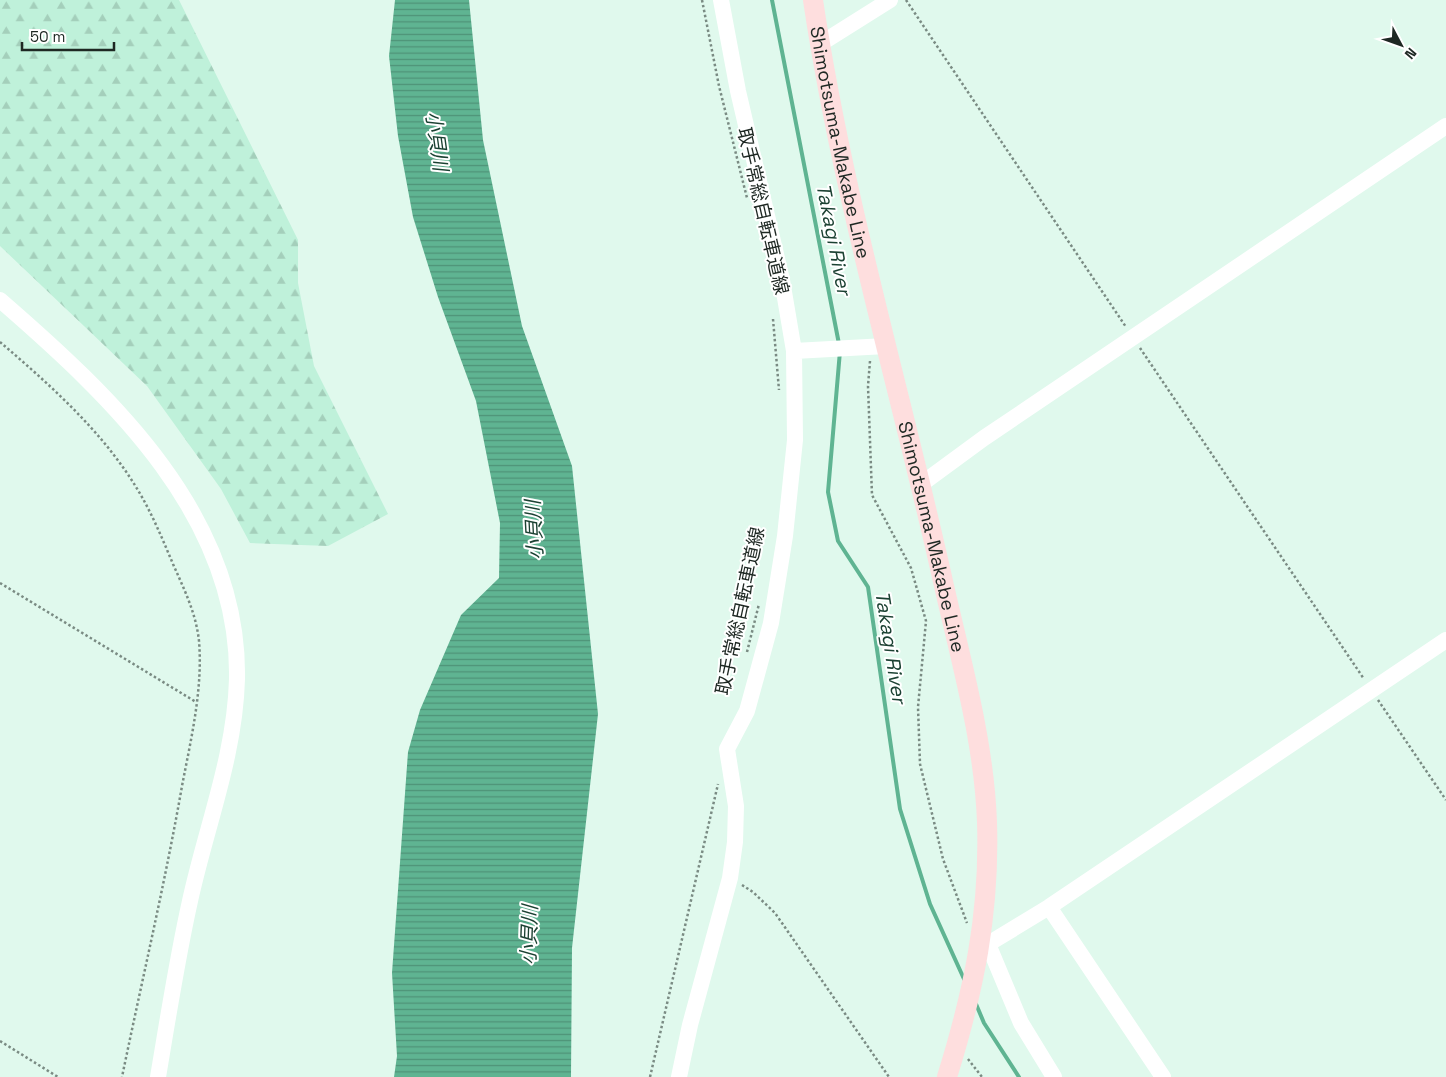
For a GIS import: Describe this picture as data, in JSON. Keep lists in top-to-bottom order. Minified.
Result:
{"streets":{"main road":["Shimotsuma-Makabe Line"],"path":["取手常総自転車道線"]},"water":["小貝川","Takagi River"],"scale_bar":"50 m","north":"bottom right"}
